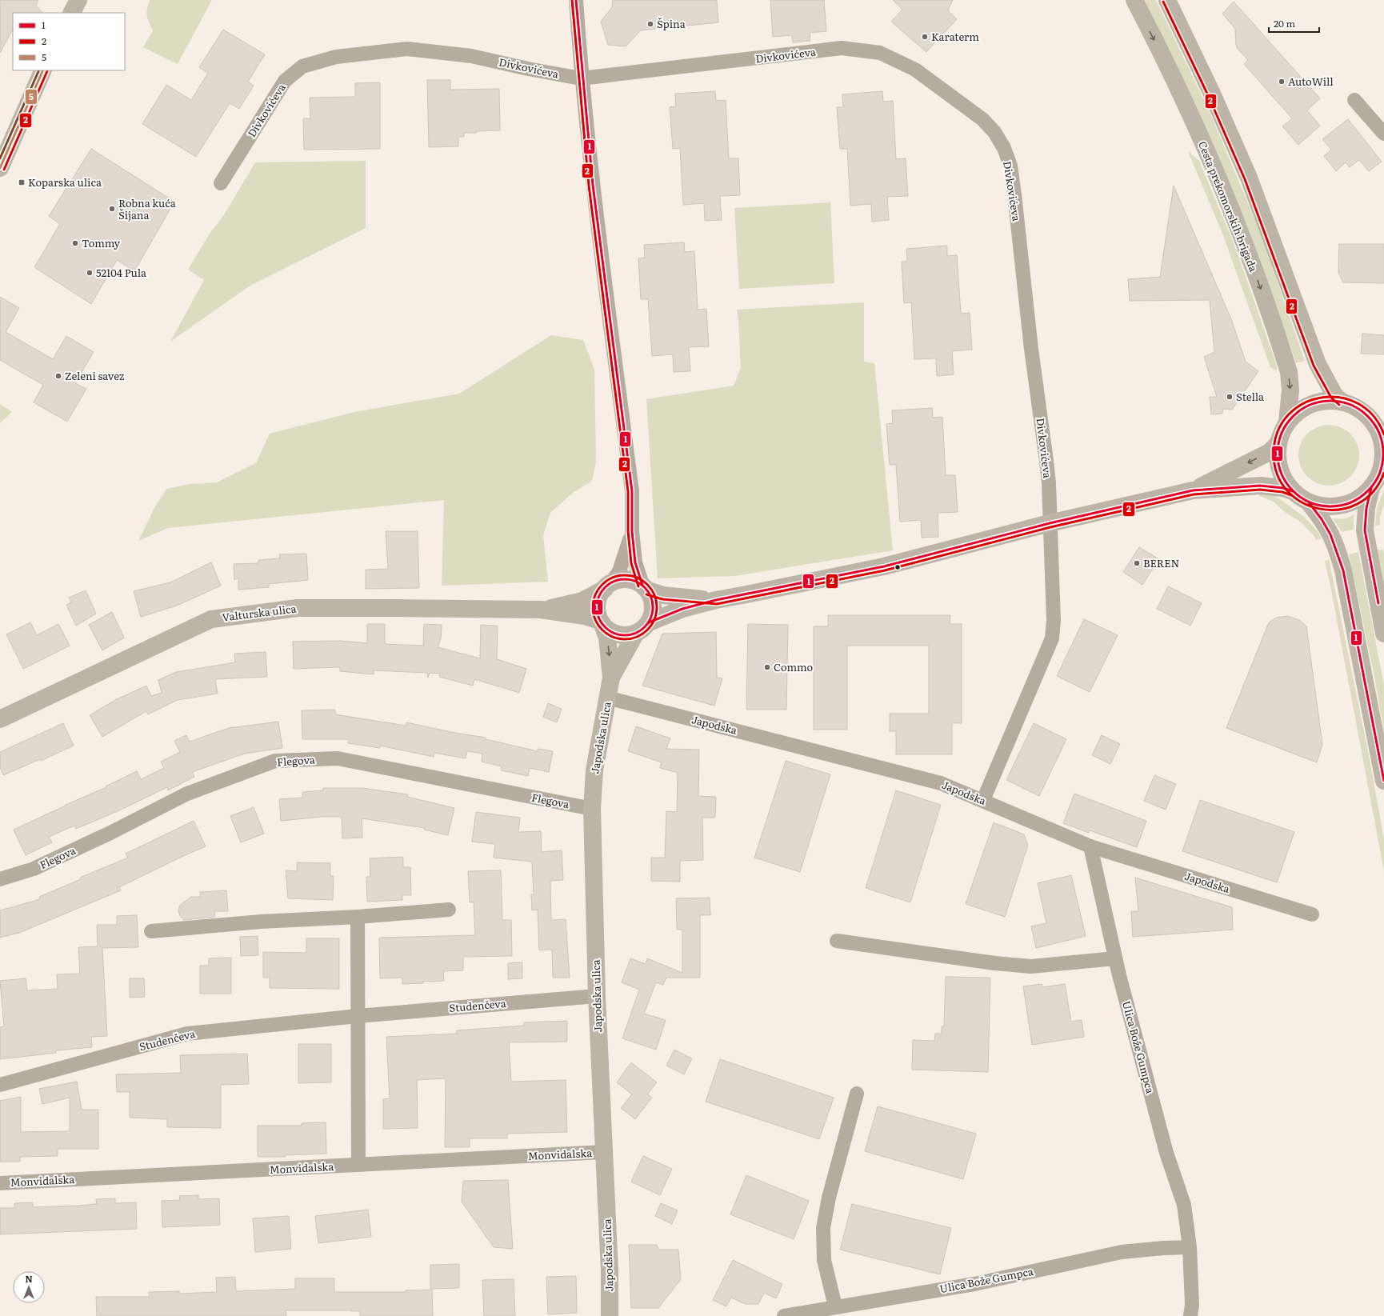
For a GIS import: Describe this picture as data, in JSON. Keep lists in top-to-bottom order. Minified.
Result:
{"streets":{"street":["Divkovićeva","Cesta prekomorskih brigada","Valturska ulica","Japodska","Japodska ulica","Flegova","Studenčeva","Ulica Bože Gumpca","Monvidalska"]},"crossings":[["Divkovićeva","Japodska"],["Valturska ulica","Japodska ulica"],["Japodska","Japodska ulica"],["Japodska","Ulica Bože Gumpca"],["Japodska ulica","Flegova"],["Japodska ulica","Studenčeva"],["Japodska ulica","Monvidalska"]],"places":{"other":["Špina","Karaterm","AutoWill","Robna kuća Šijana","Tommy","52104 Pula","Zeleni savez","Stella","BEREN","Commo"],"transit":["Koparska ulica"]},"lines":["transit line 1","transit line 2","transit line 5"],"legend":["1","2","5"],"scale_bar":"20 m","north":"top"}
